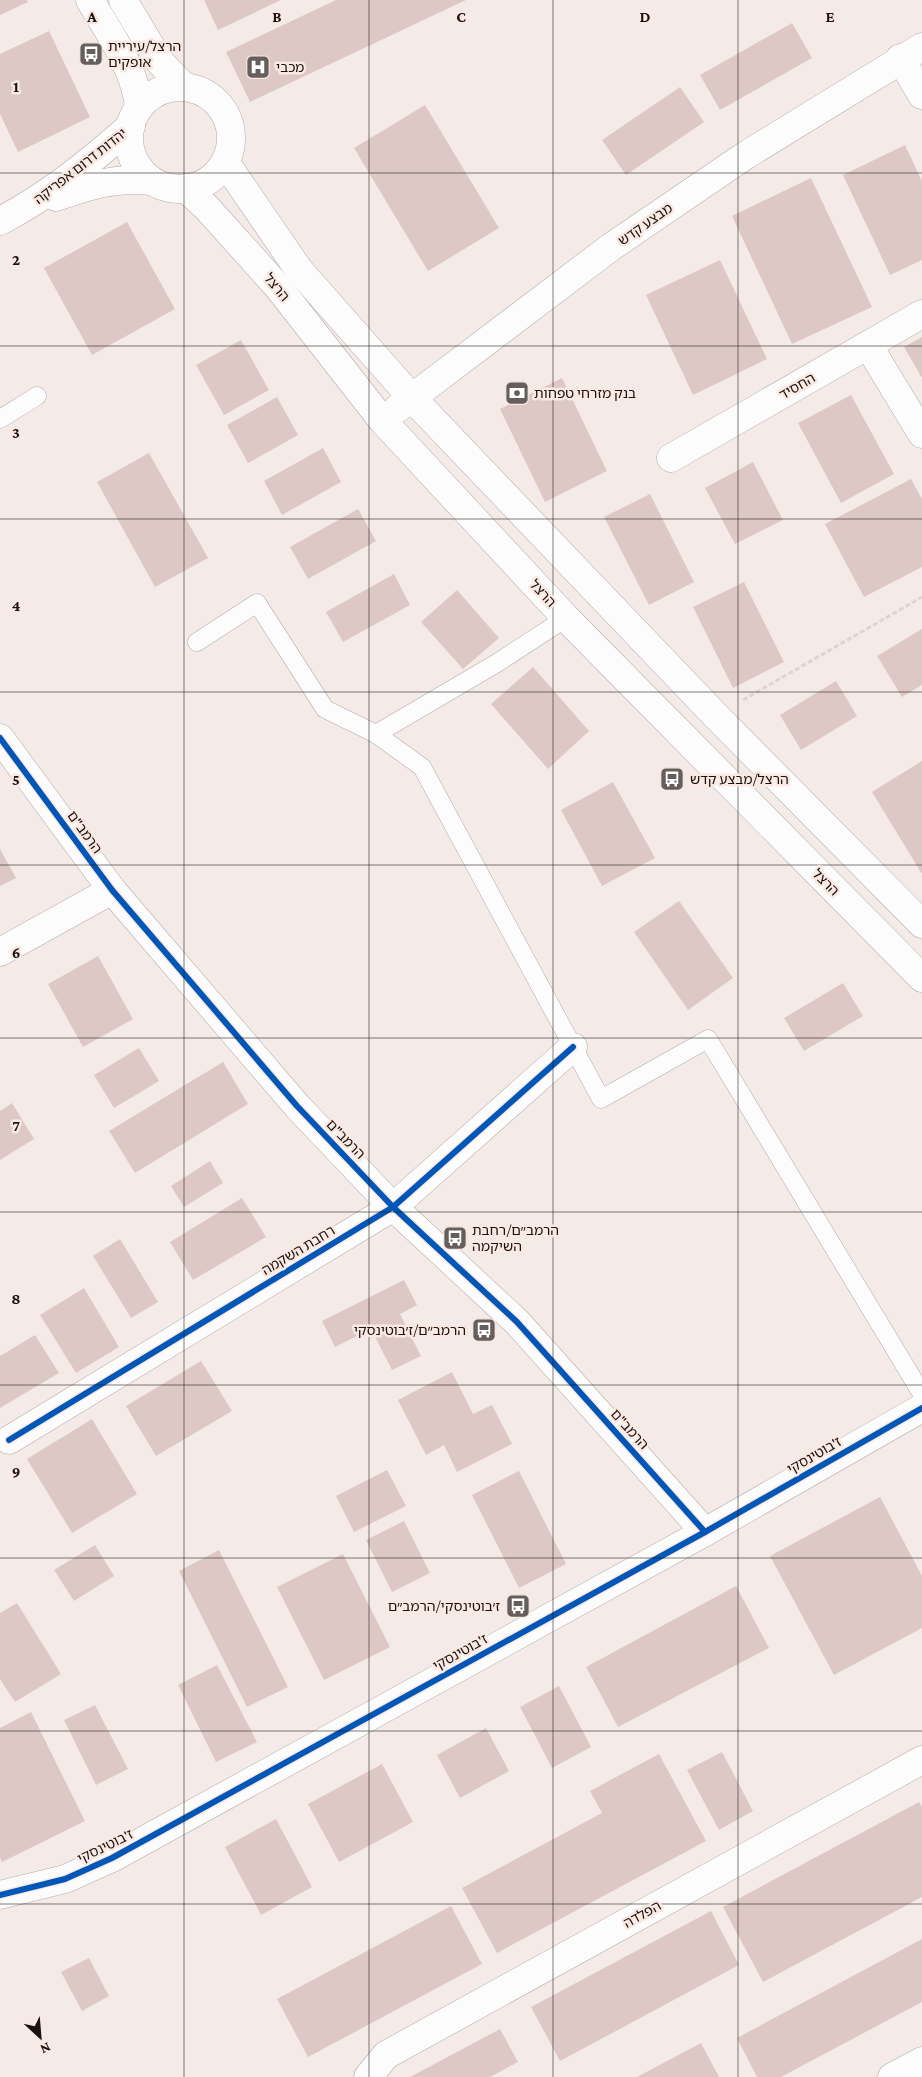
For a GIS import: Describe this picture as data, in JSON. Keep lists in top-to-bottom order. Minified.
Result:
{"streets":{"street":["יהדות דרום אפריקה","מבצע קדש","הרצל","החסיד","הרמב\"ם","רחבת השקמה","ז'בוטינסקי","הפלדה"]},"crossings":[["יהדות דרום אפריקה","הרצל"],["מבצע קדש","הרצל"],["הרמב\"ם","רחבת השקמה"],["הרמב\"ם","ז'בוטינסקי"]],"places":{"bus stop":["הרצל/עיריית אופקים","הרצל/מבצע קדש","הרמב״ם/רחבת השיקמה","הרמב״ם/ז׳בוטינסקי","ז׳בוטינסקי/הרמב״ם"],"hospital":["מכבי"],"bank":["בנק מזרחי טפחות"]},"north":"bottom right","grid":{"columns":["A","B","C","D","E"],"rows":["1","2","3","4","5","6","7","8","9"]}}
